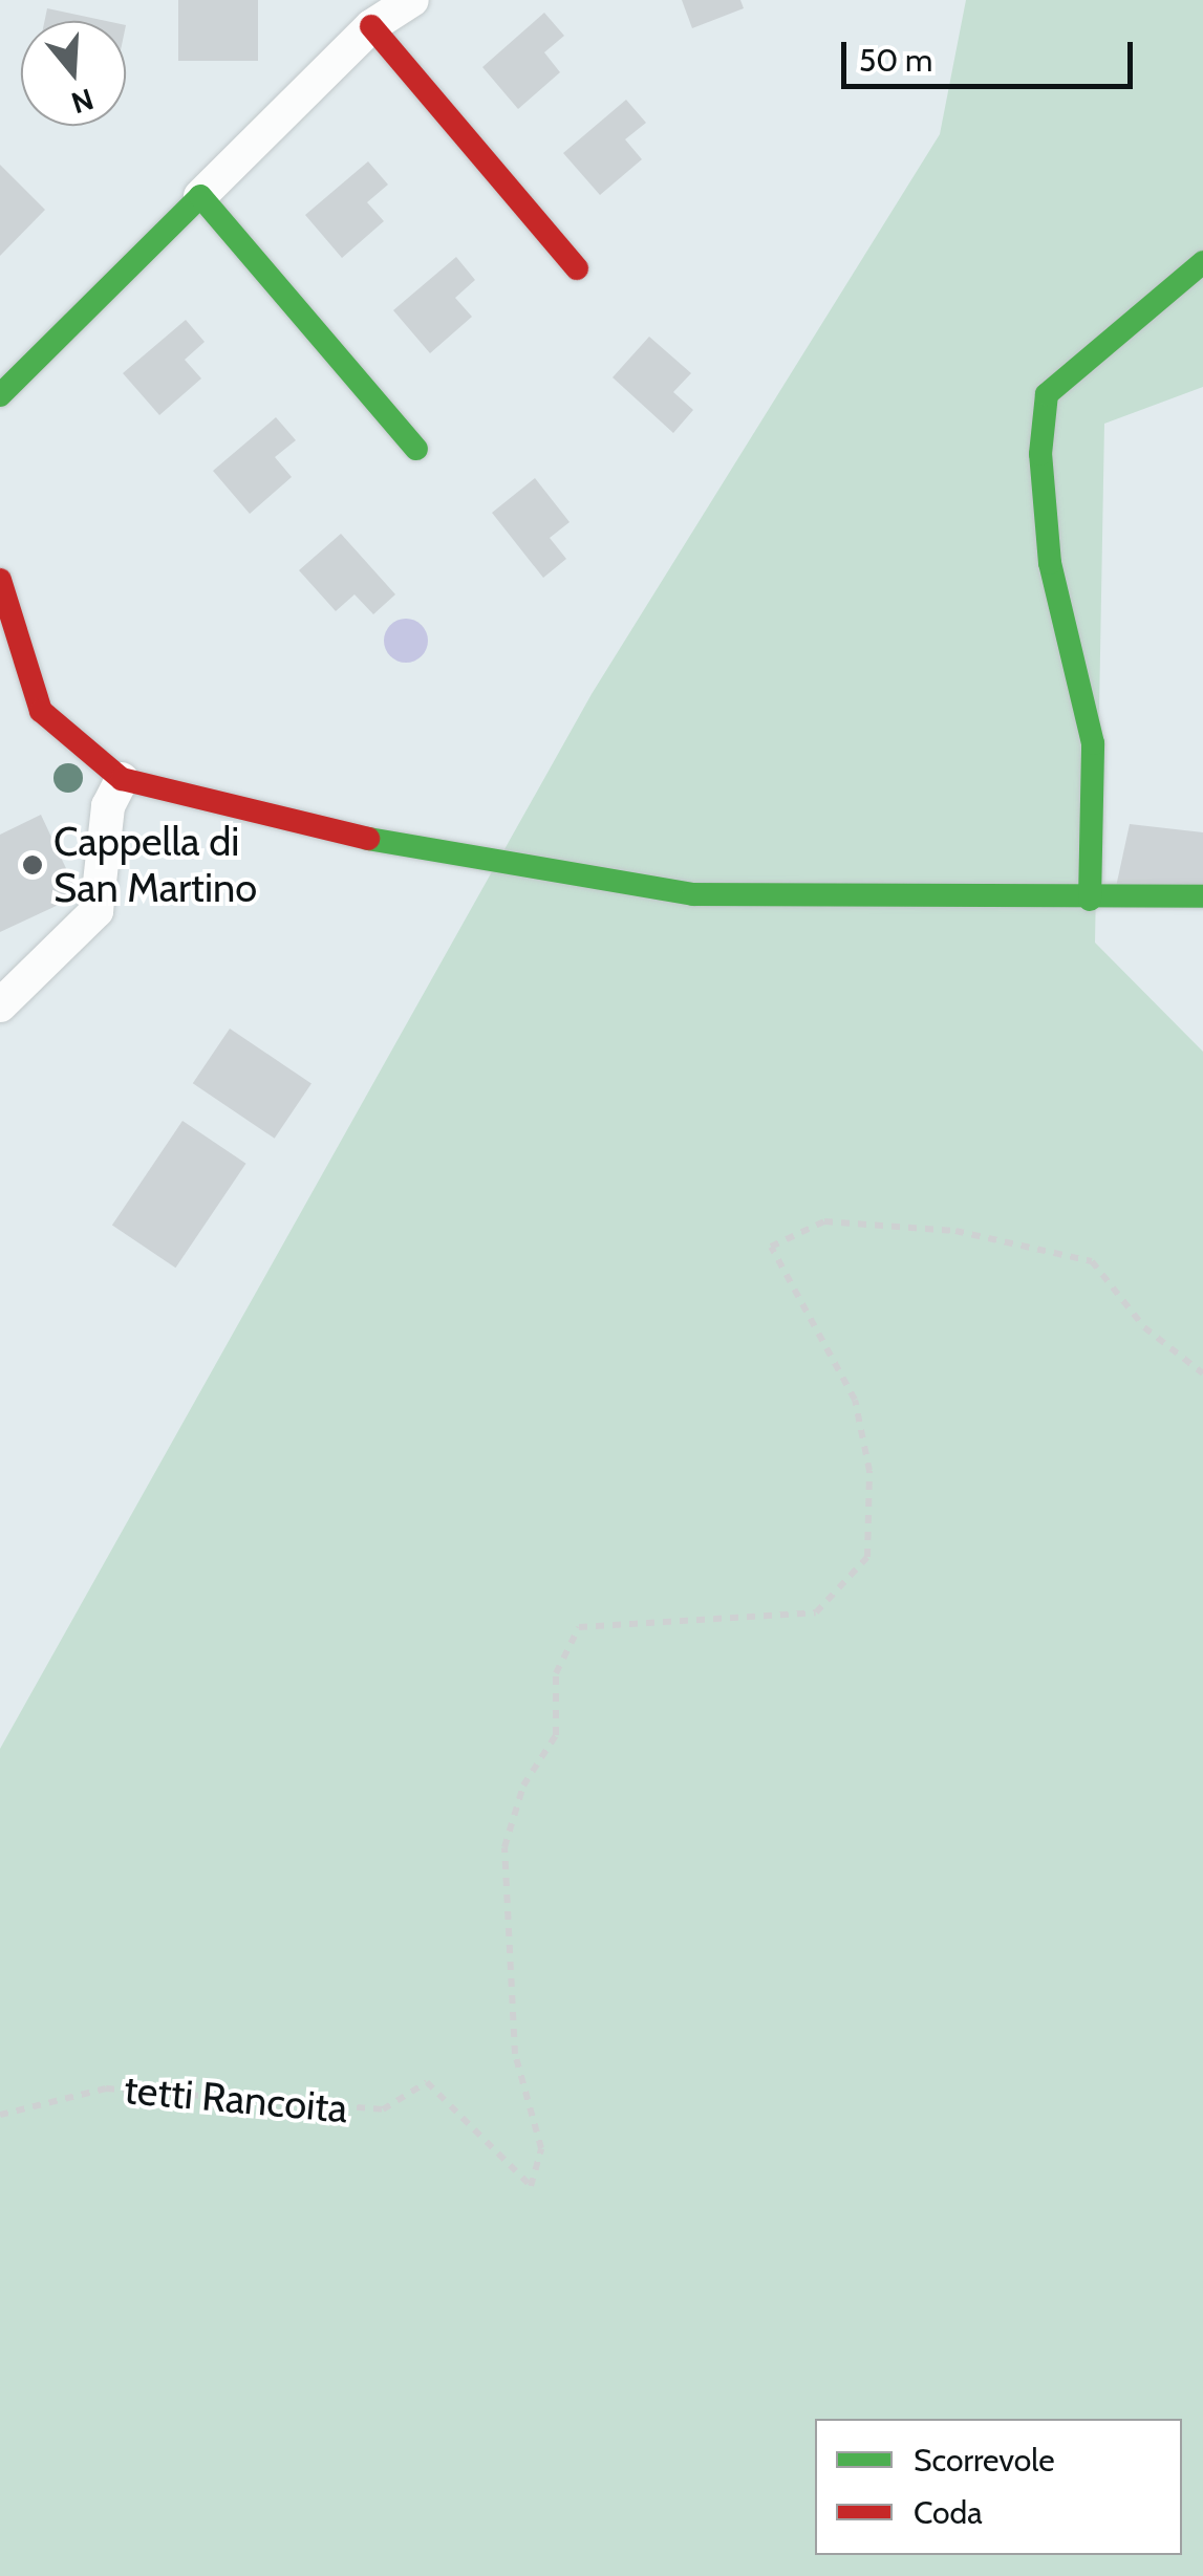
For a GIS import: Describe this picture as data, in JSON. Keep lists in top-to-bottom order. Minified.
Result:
{"streets":{"path":["tetti Rancoita"]},"places":["Cappella di San Martino"],"legend":["Scorrevole","Coda"],"scale_bar":"50 m","north":"bottom"}
